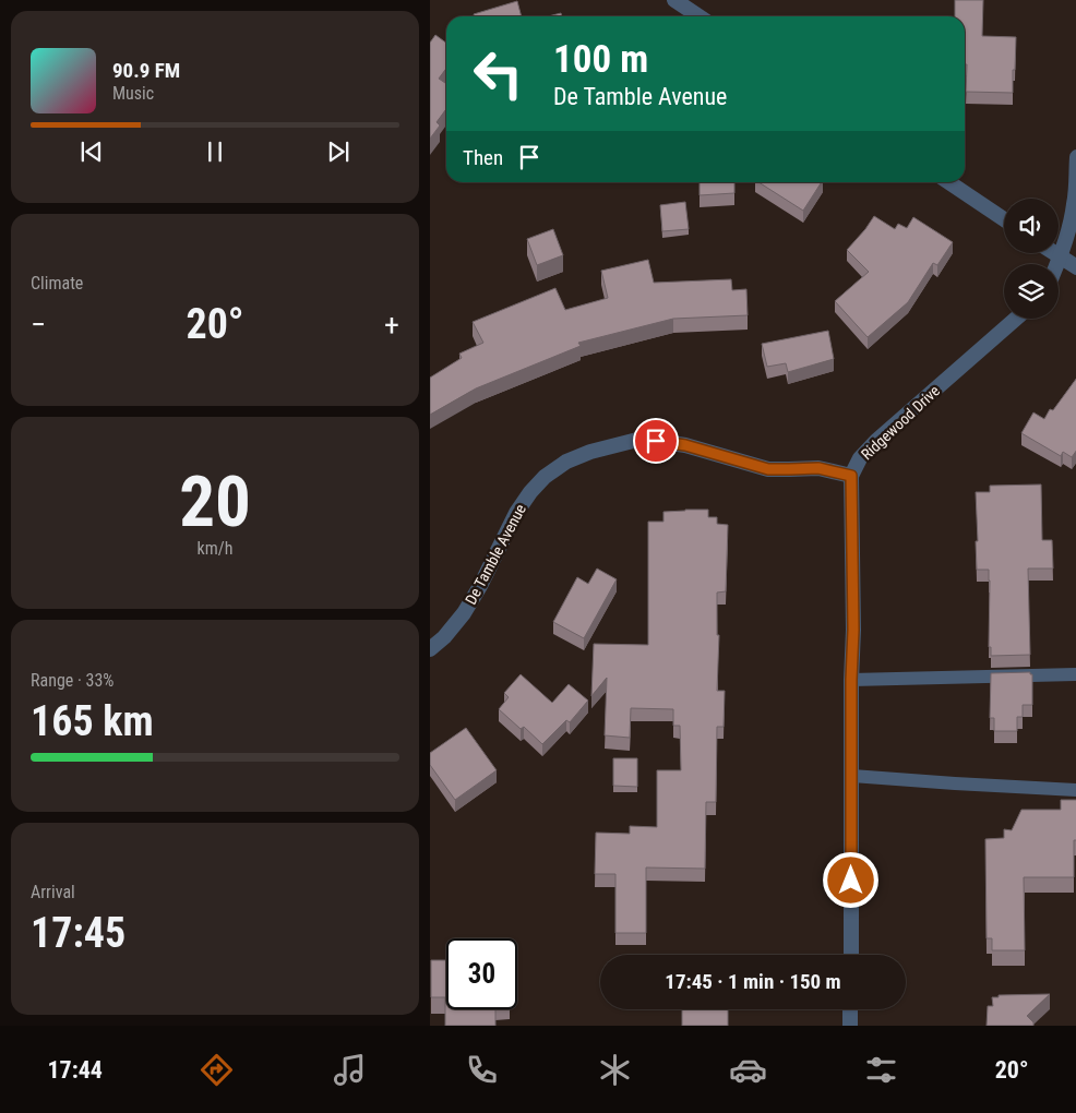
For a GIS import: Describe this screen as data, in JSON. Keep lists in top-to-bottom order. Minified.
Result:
{"streets":{"street":["Ridgewood Drive","De Tamble Avenue"]},"crossings":[["Ridgewood Drive","De Tamble Avenue"]],"page":{"turn":["100 m","De Tamble Avenue"],"song":["90.9 FM","Music"],"then":"Then","tile":["Climate",["20","km/h"],["Range · 33%","165 km"],["Arrival","17:45"]],"heat":["−","20°","+"],"limit":"30","trip":"17:45 · 1 min · 150 m","tabs":["17:44","20°"]}}
